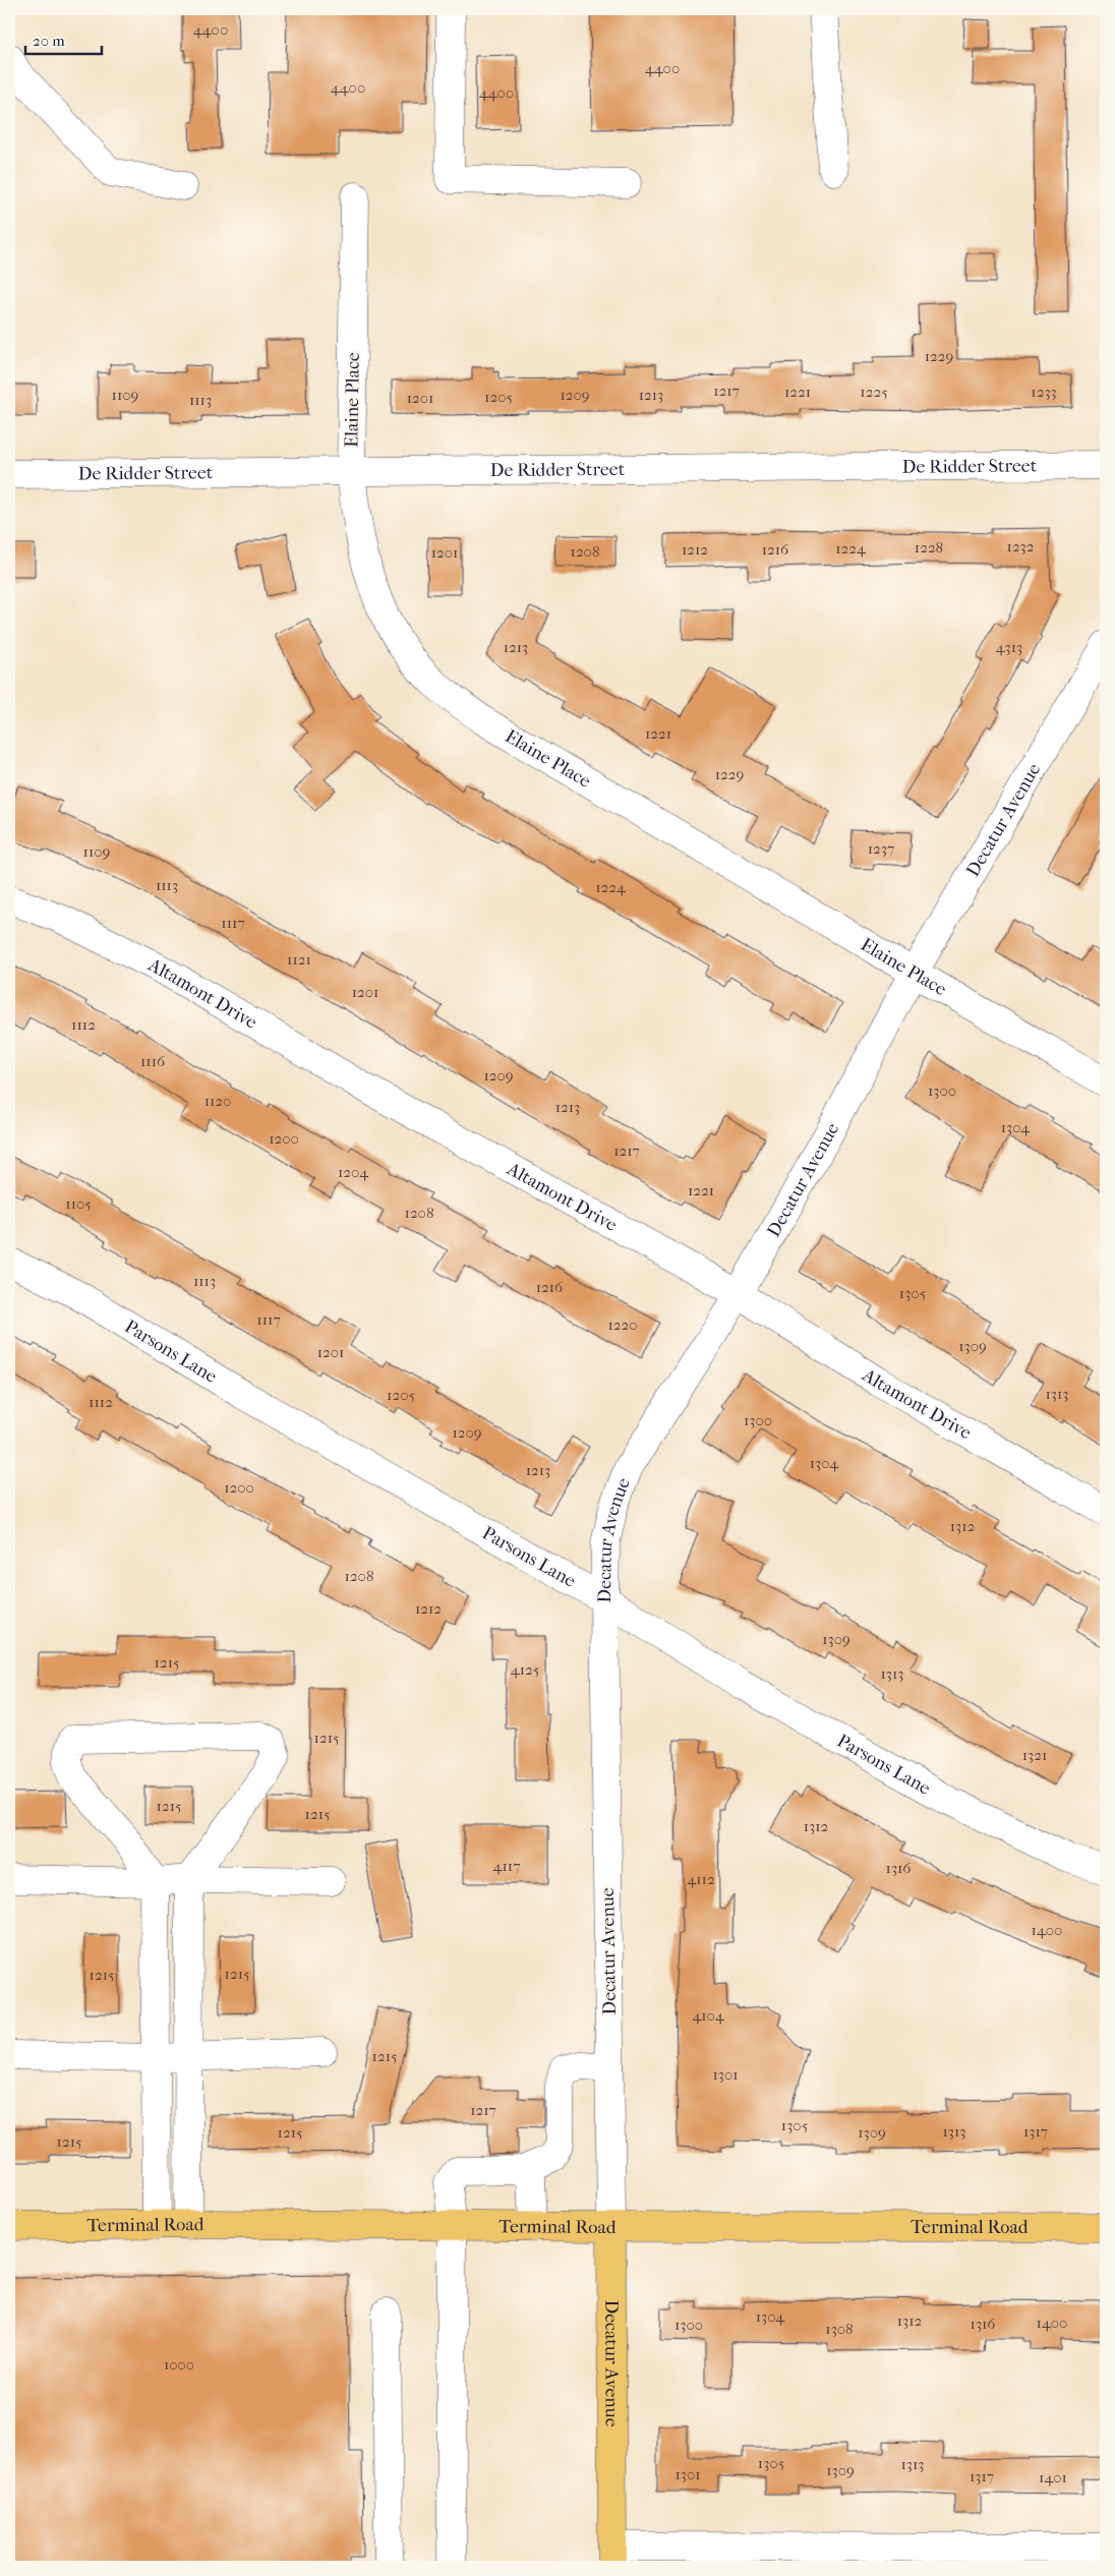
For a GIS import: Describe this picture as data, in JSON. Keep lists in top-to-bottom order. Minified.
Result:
{"streets":{"main road":["Decatur Avenue","Terminal Road"],"street":["Elaine Place","De Ridder Street","Altamont Drive","Parsons Lane"]},"crossings":[["Elaine Place","De Ridder Street"],["Elaine Place","Decatur Avenue"],["Decatur Avenue","Altamont Drive"],["Decatur Avenue","Parsons Lane"],["Decatur Avenue","Terminal Road"]],"house_numbers":["4400","4400","4400","4400","1229","1217","1221","1225","1233","1109","1209","1213","1205","1201","1113","1232","1228","1224","1212","1216","1208","1201","1213","4313","1221","1229","1237","1109","1113","1224","1117","1121","1201","1112","1116","1209","1300","1120","1213","1304","1200","1217","1204","1221","1105","1208","1113","1216","1305","1117","1220","1309","1201","1313","1205","1112","1300","1209","1304","1213","1200","1312","1208","1212","1309","1215","4125","1313","1215","1321","1215","1215","1312","4117","1316","4112","1400","1215","1215","4104","1215","1301","1217","1305","1313","1317","1215","1309","1215","1304","1312","1400","1316","1300","1308","1000","1305","1313","1309","1301","1317","1401"],"scale_bar":"20 m"}
